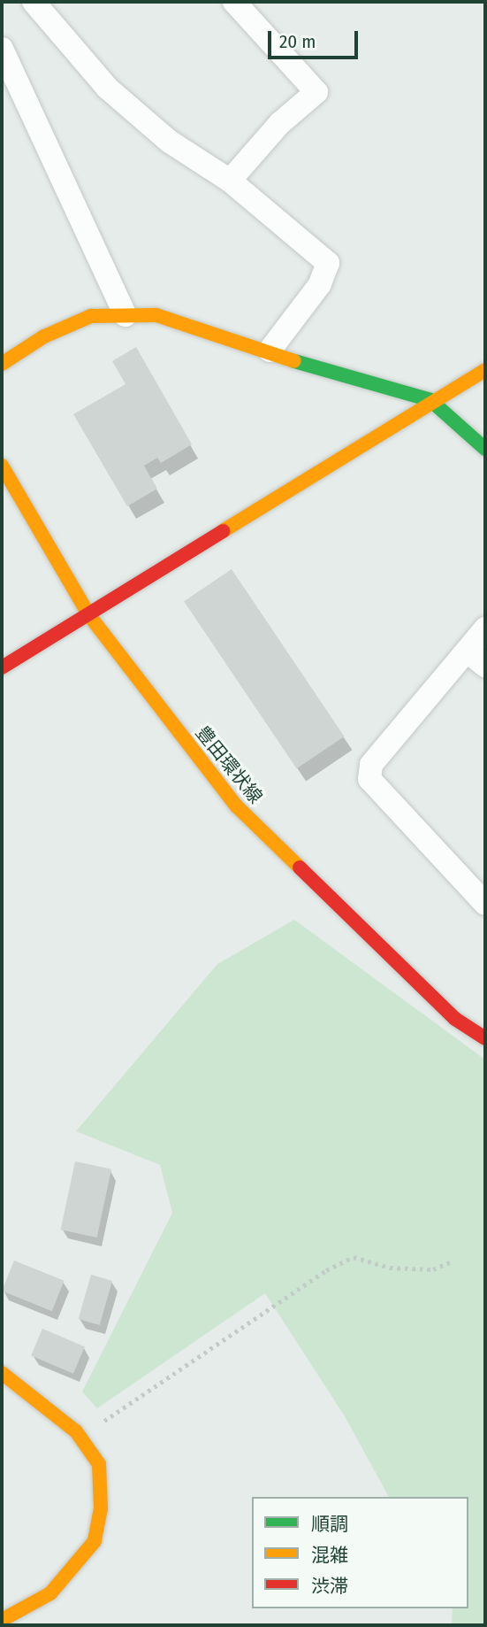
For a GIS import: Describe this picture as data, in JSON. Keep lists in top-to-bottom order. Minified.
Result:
{"streets":{"street":["豊田環状線"]},"legend":["順調","混雑","渋滞"],"scale_bar":"20 m"}
